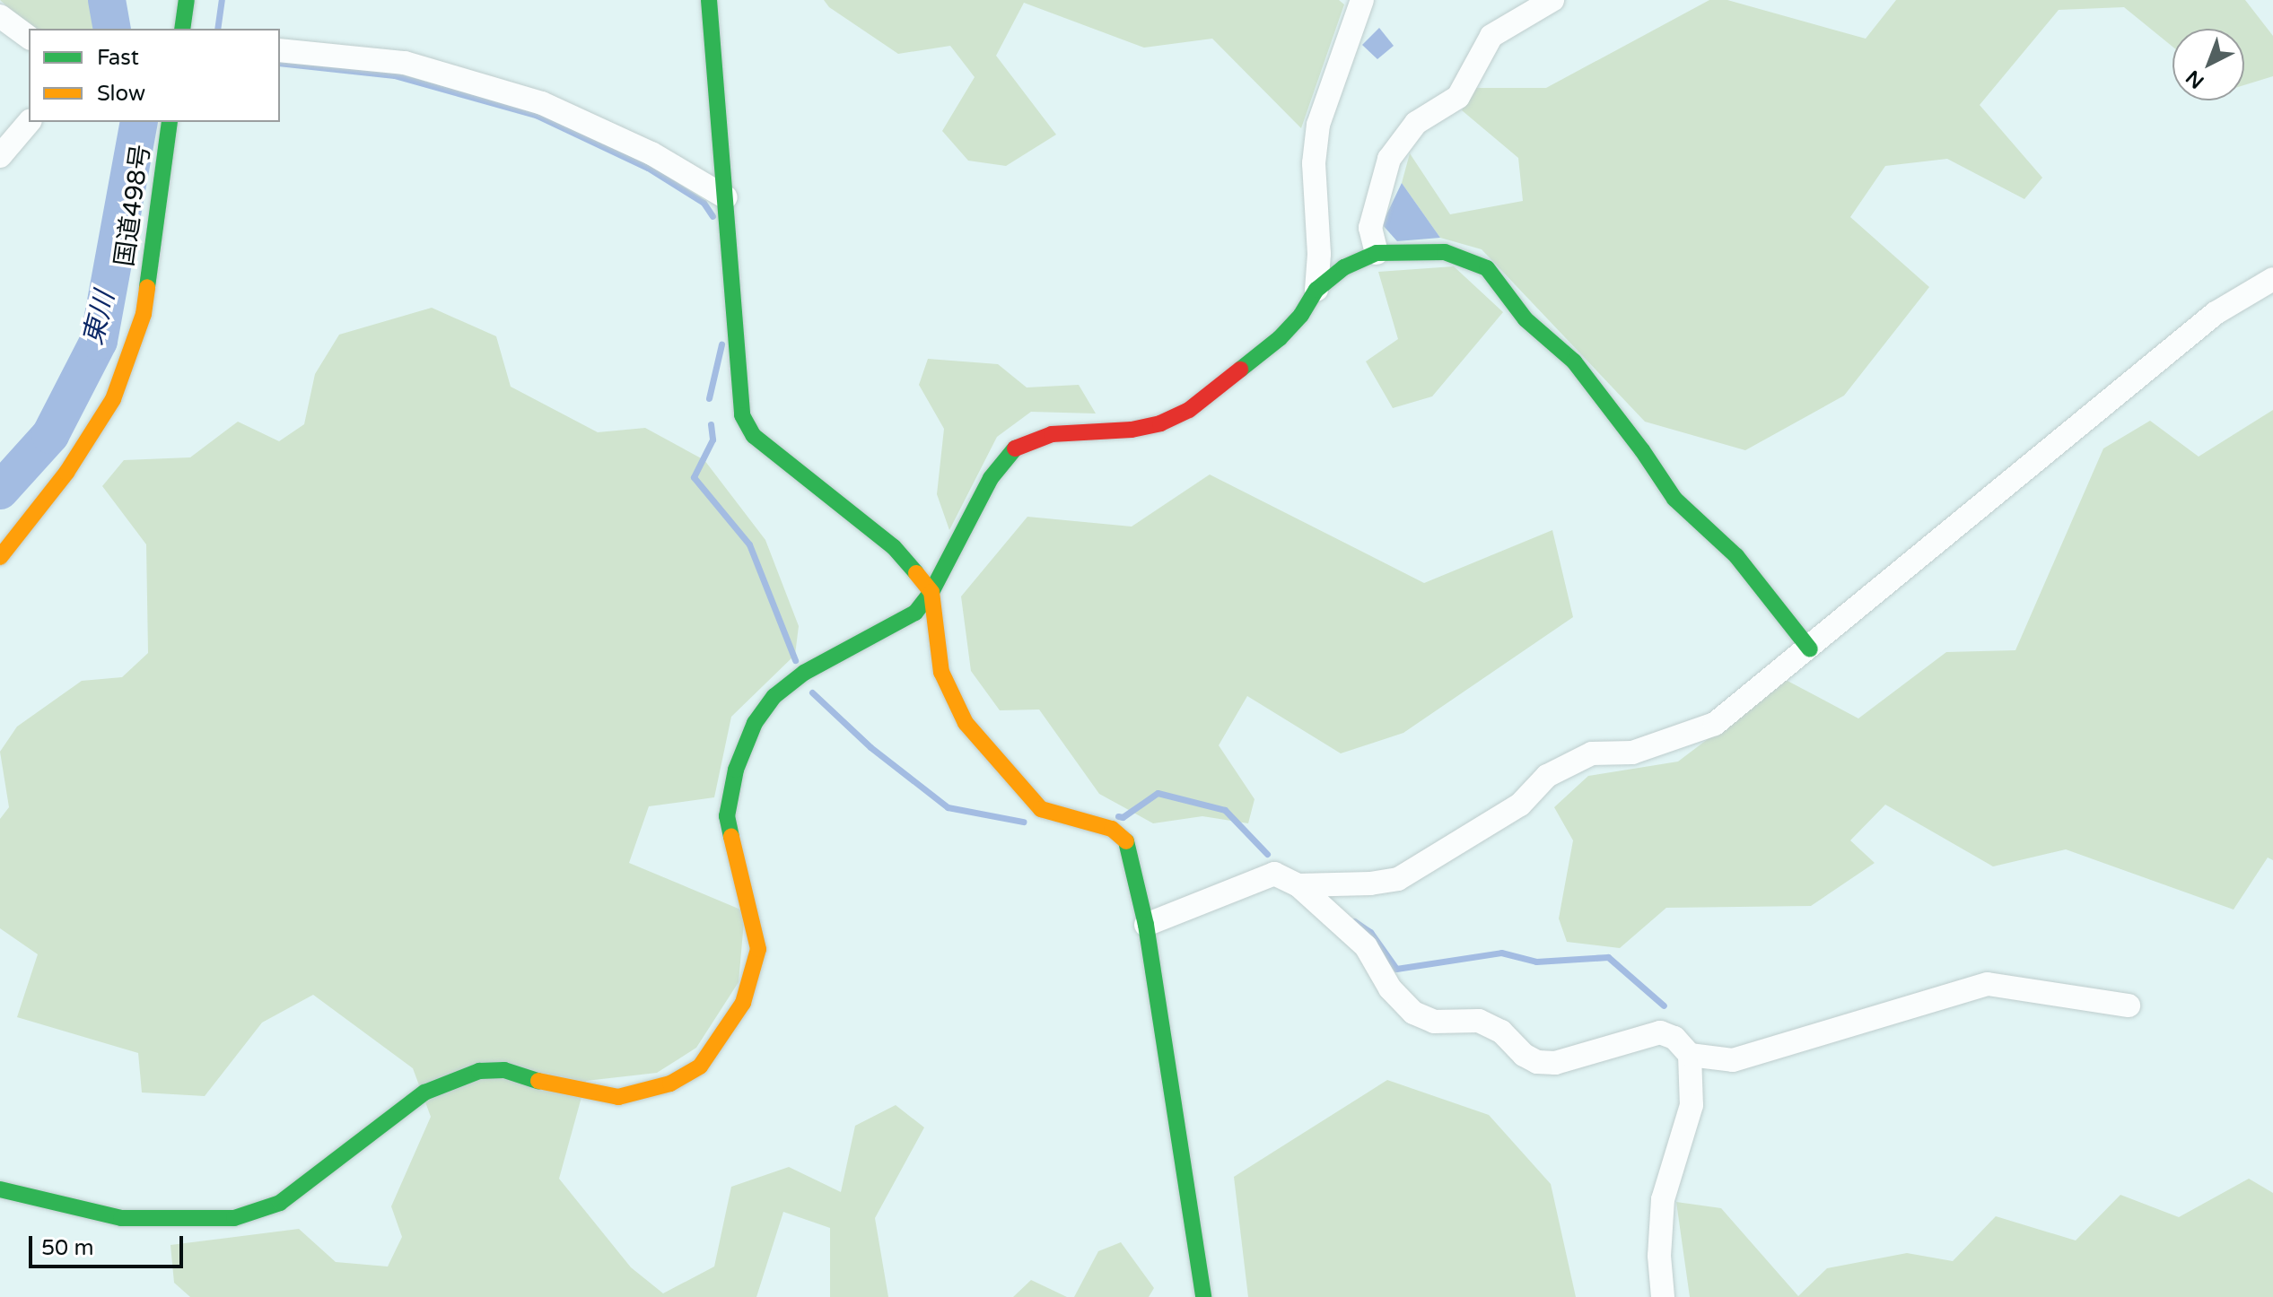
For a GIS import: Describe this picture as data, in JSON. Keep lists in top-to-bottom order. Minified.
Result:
{"streets":{"main road":["国道498号"]},"water":["東川"],"legend":["Fast","Slow"],"scale_bar":"50 m","north":"bottom left"}
